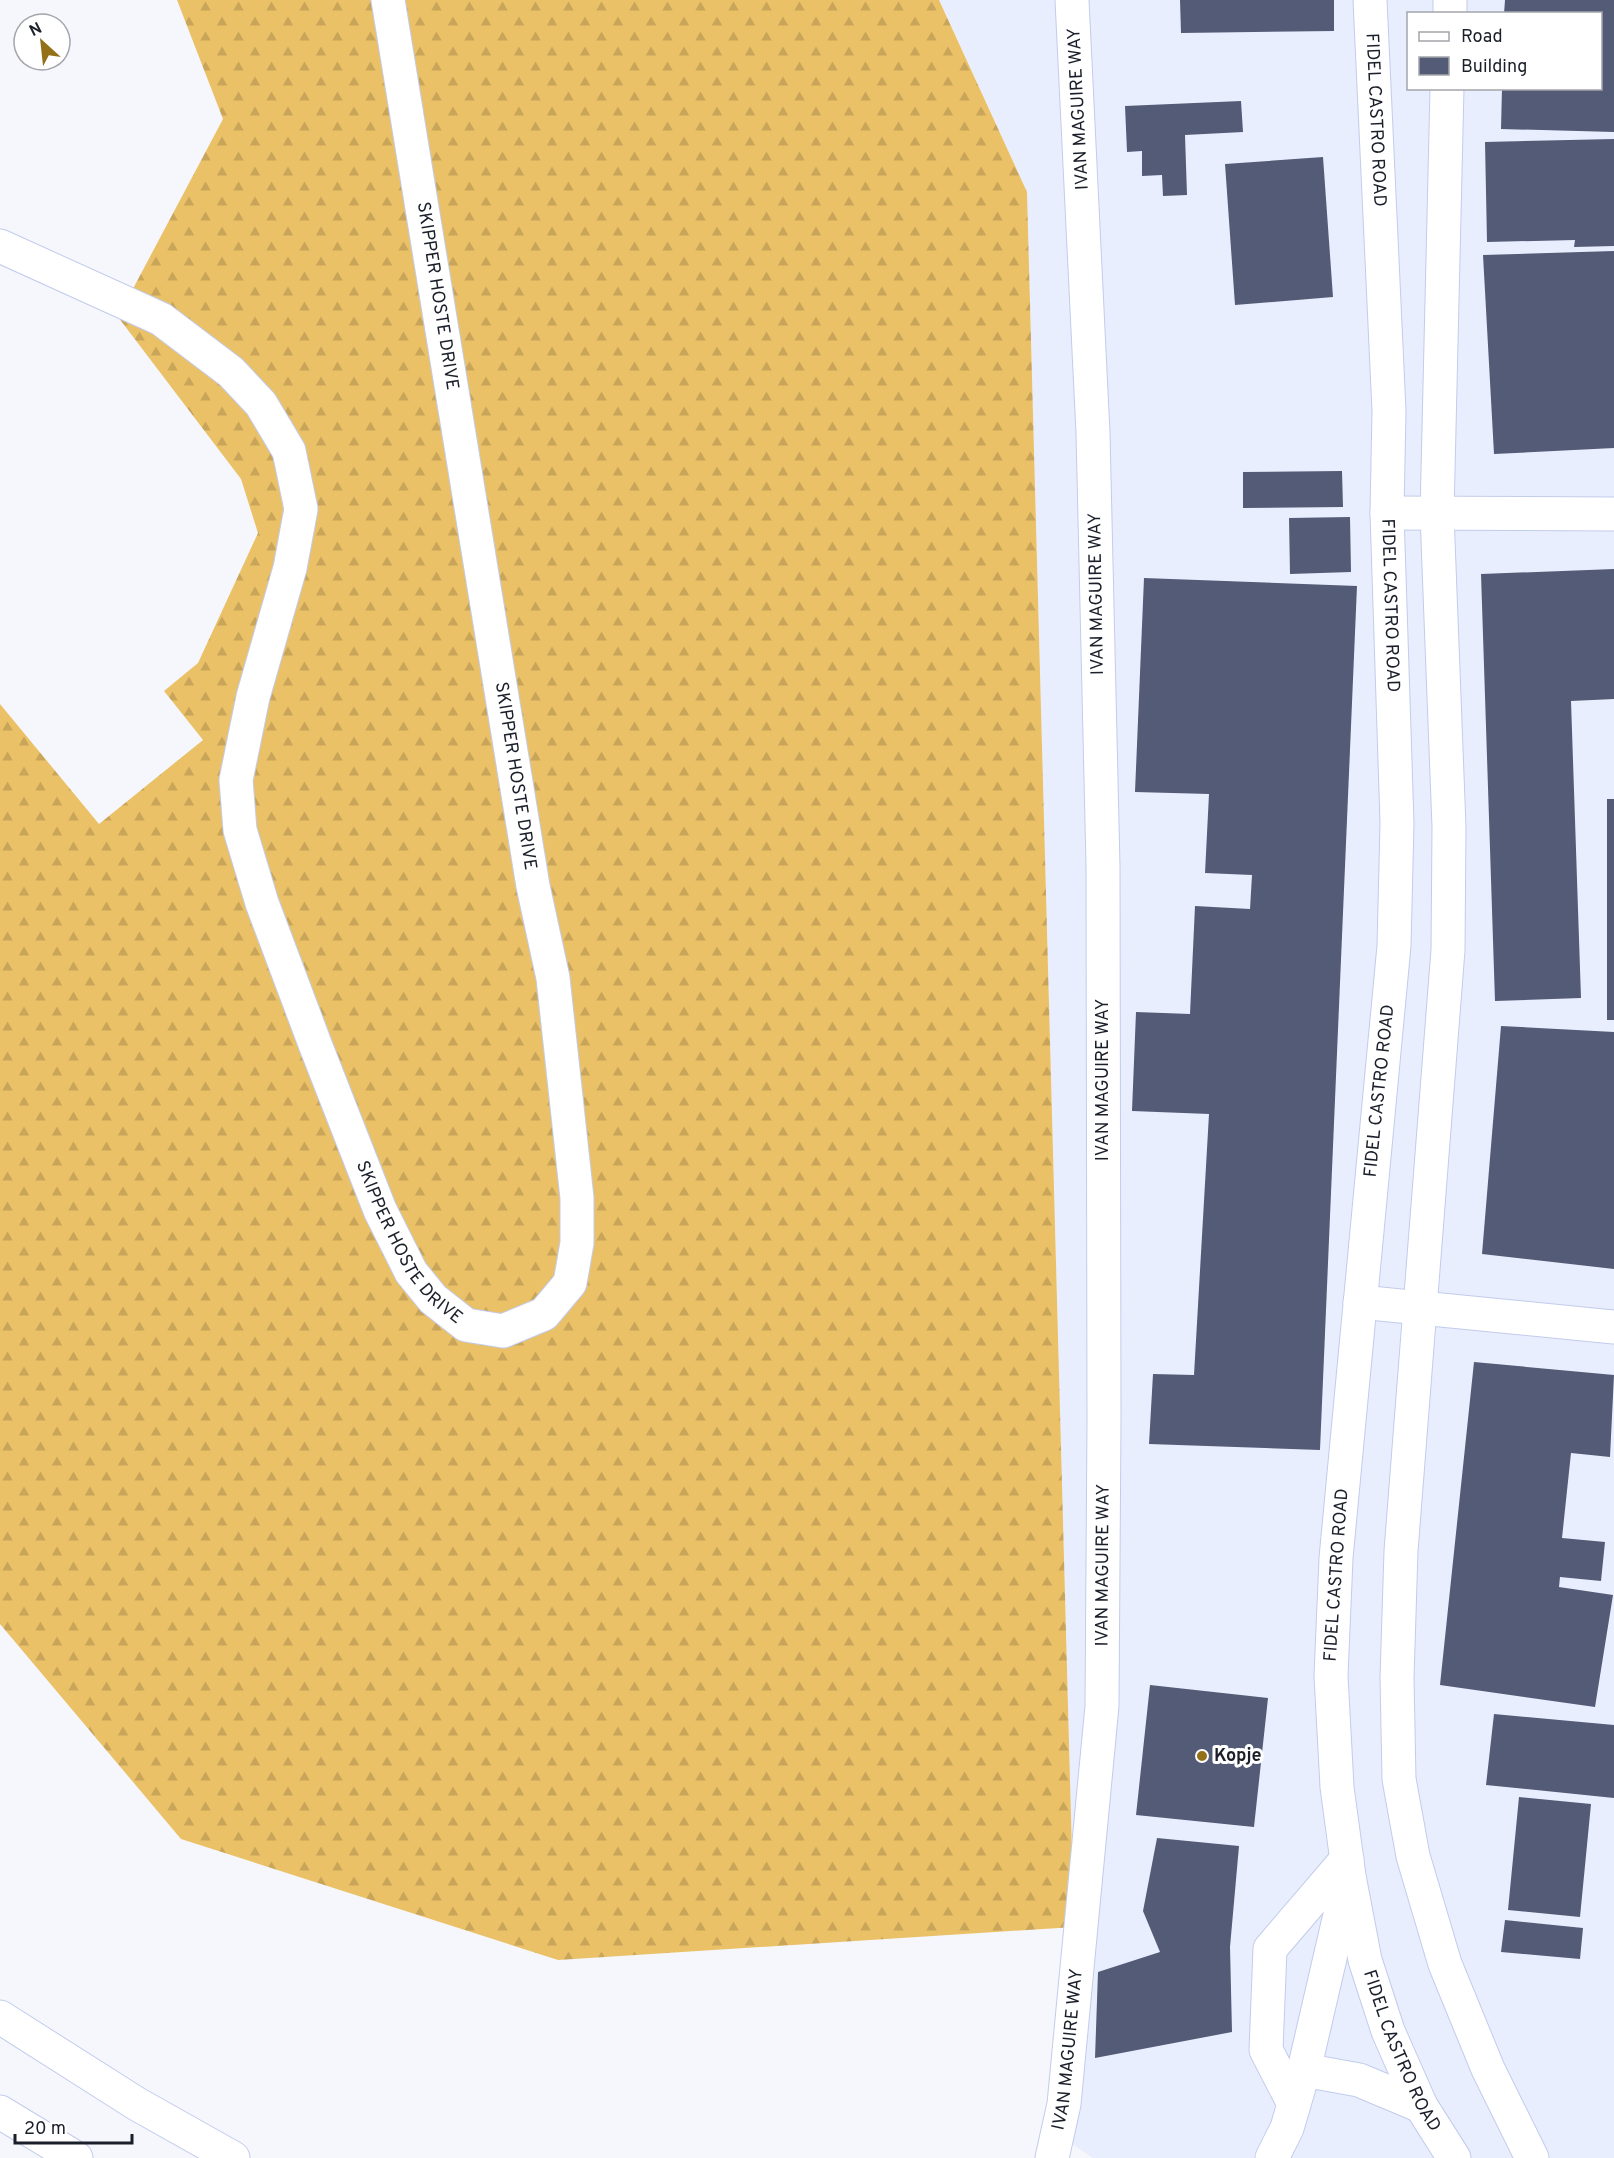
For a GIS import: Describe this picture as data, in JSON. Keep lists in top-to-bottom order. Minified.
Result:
{"streets":{"main road":["IVAN MAGUIRE WAY","FIDEL CASTRO ROAD","SKIPPER HOSTE DRIVE"]},"places":["Kopje"],"legend":["Road","Building"],"scale_bar":"20 m","north":"top left"}
